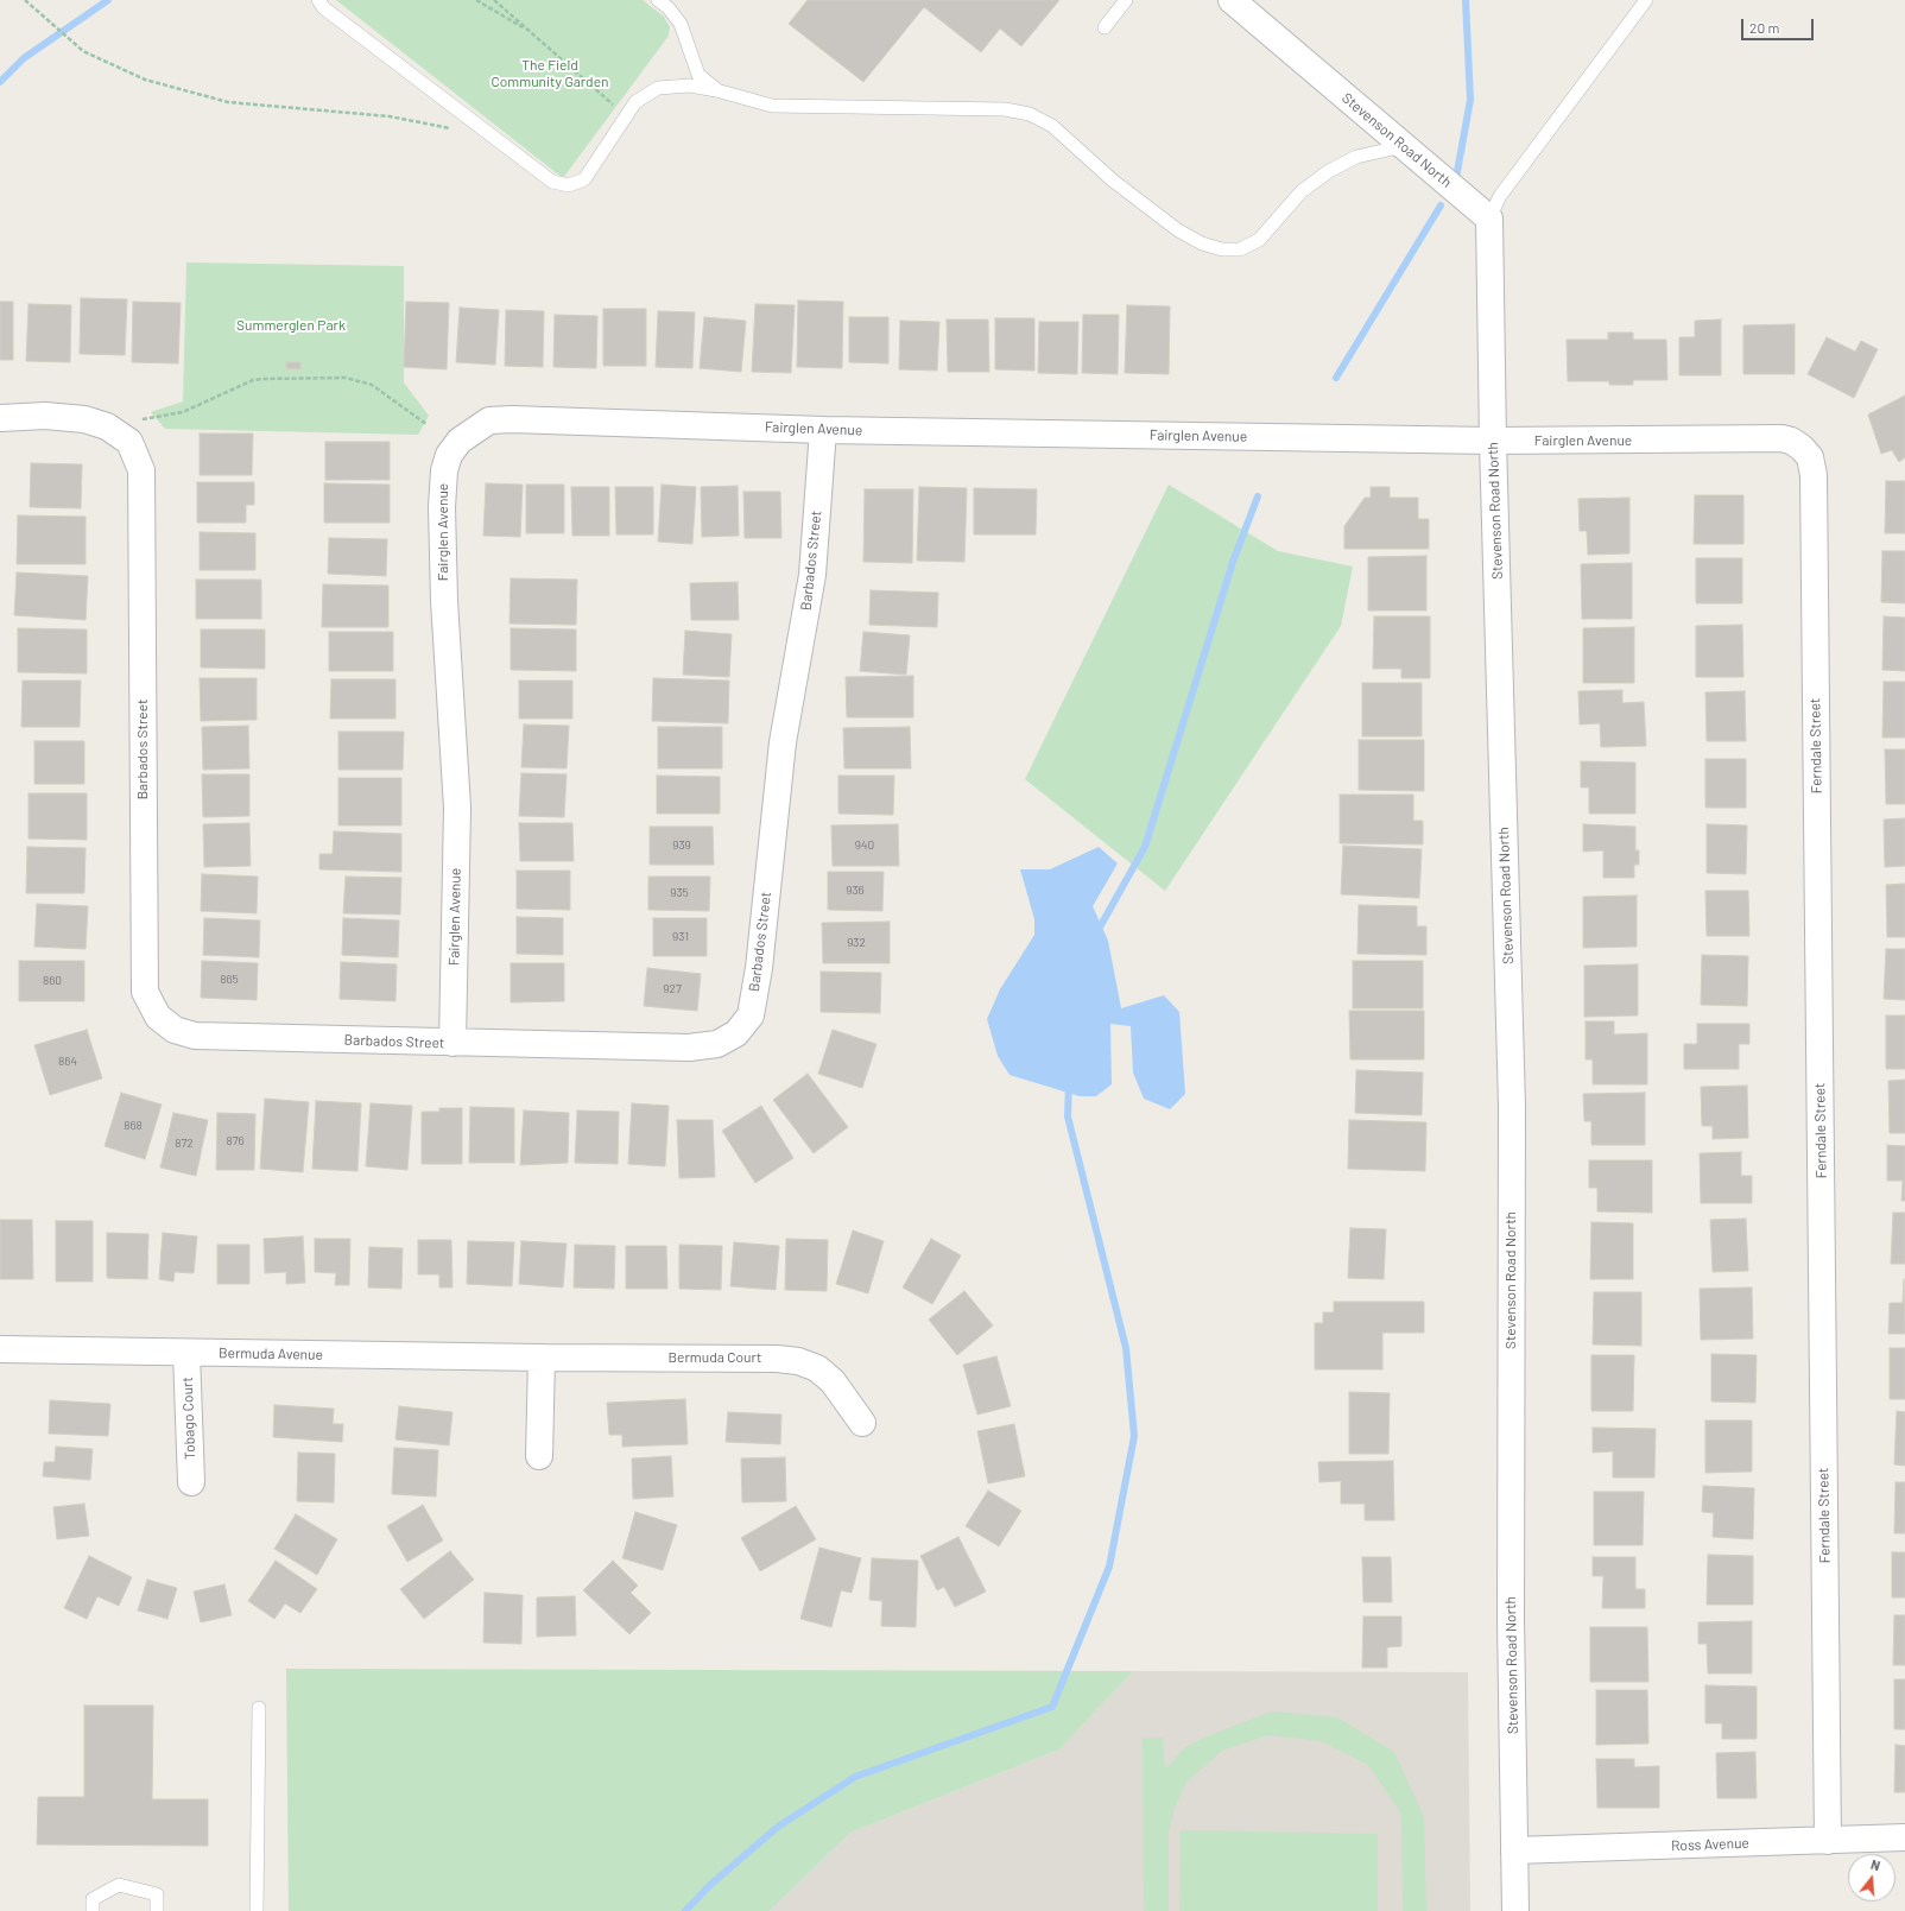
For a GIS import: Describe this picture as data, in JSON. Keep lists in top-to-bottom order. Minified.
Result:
{"streets":{"street":["Stevenson Road North","Fairglen Avenue","Barbados Street","Ferndale Street","Bermuda Avenue","Bermuda Court","Tobago Court","Ross Avenue"]},"crossings":[["Stevenson Road North","Fairglen Avenue"],["Stevenson Road North","Ross Avenue"],["Fairglen Avenue","Barbados Street"],["Fairglen Avenue","Ferndale Street"],["Ferndale Street","Ross Avenue"],["Bermuda Avenue","Bermuda Court"],["Bermuda Avenue","Tobago Court"]],"parks":["The Field Community Garden","Summerglen Park"],"house_numbers":["939","940","936","935","931","932","865","860","927","864","868","876","872"],"scale_bar":"20 m","north":"top"}
